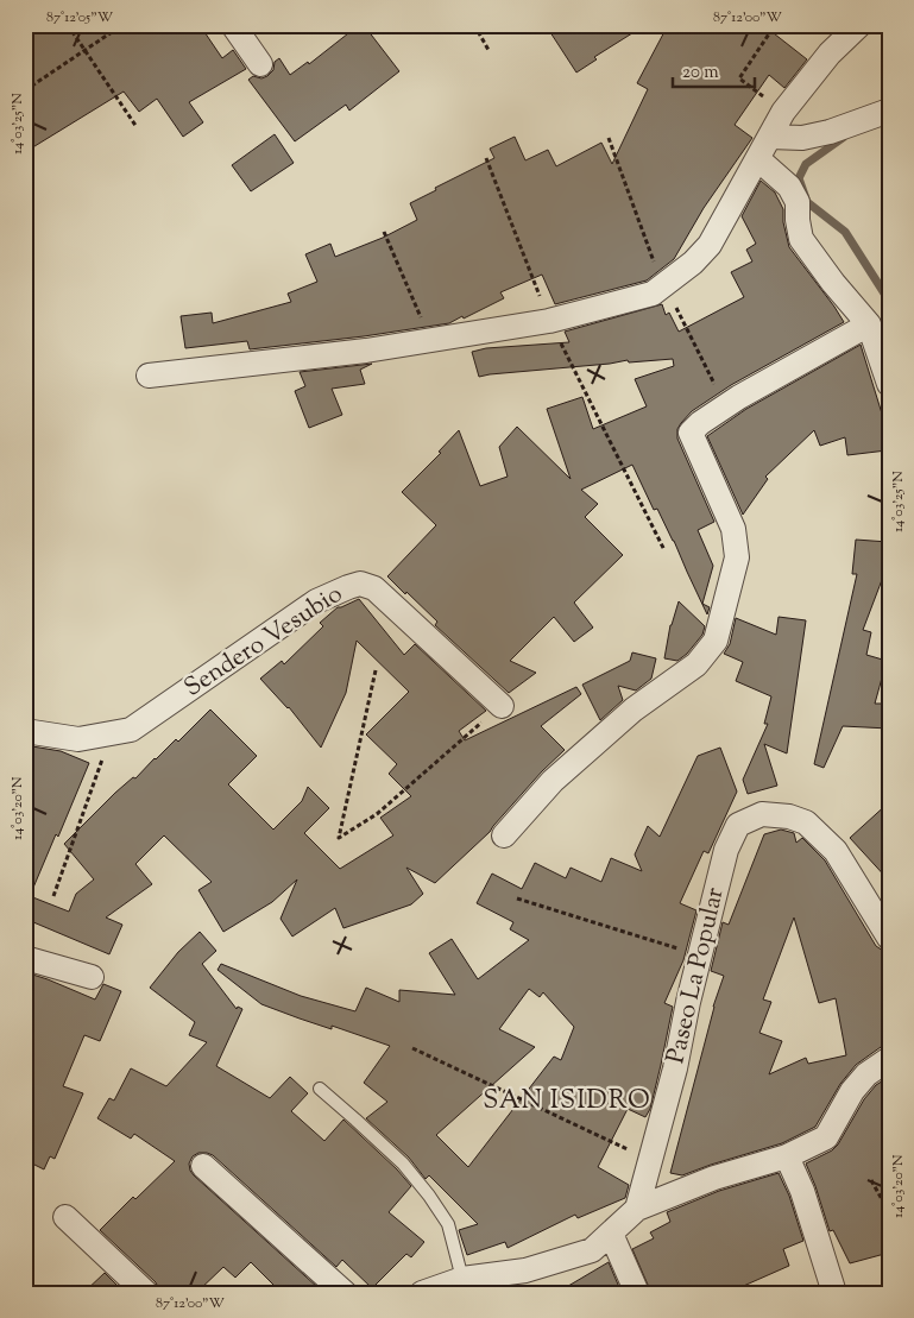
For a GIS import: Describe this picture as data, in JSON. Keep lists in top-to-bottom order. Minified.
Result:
{"streets":{"street":["Sendero Vesubio","Paseo La Popular"]},"districts":["SAN ISIDRO"],"scale_bar":"20 m","coordinates":["87°12'05\"W","87°12'00\"W","14°03'25\"N","14°03'20\"N"]}
